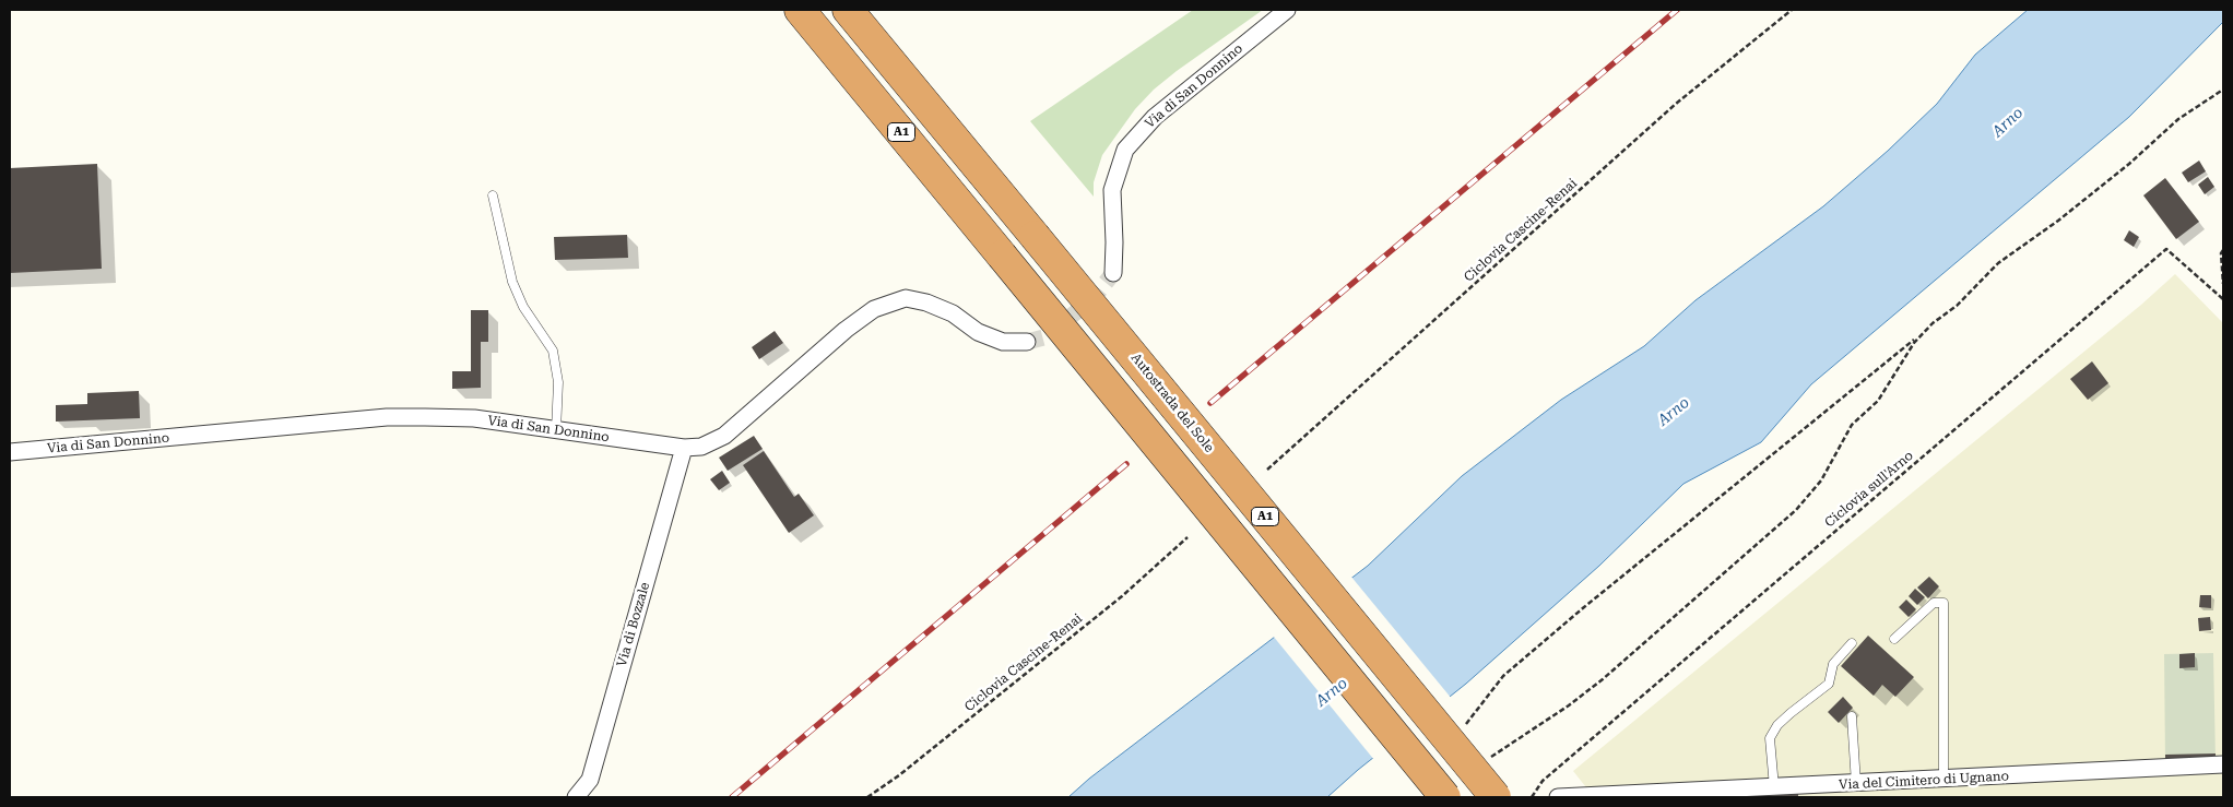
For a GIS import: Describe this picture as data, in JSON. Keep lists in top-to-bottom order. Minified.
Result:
{"streets":{"highway":["A1","Autostrada del Sole"],"street":["Via di San Donnino","Via di Bozzale","Via del Cimitero di Ugnano"],"path":["Ciclovia Cascine-Renai","Ciclovia sull'Arno"]},"crossings":[["Via di San Donnino","Via di Bozzale"]],"water":["Arno"]}
